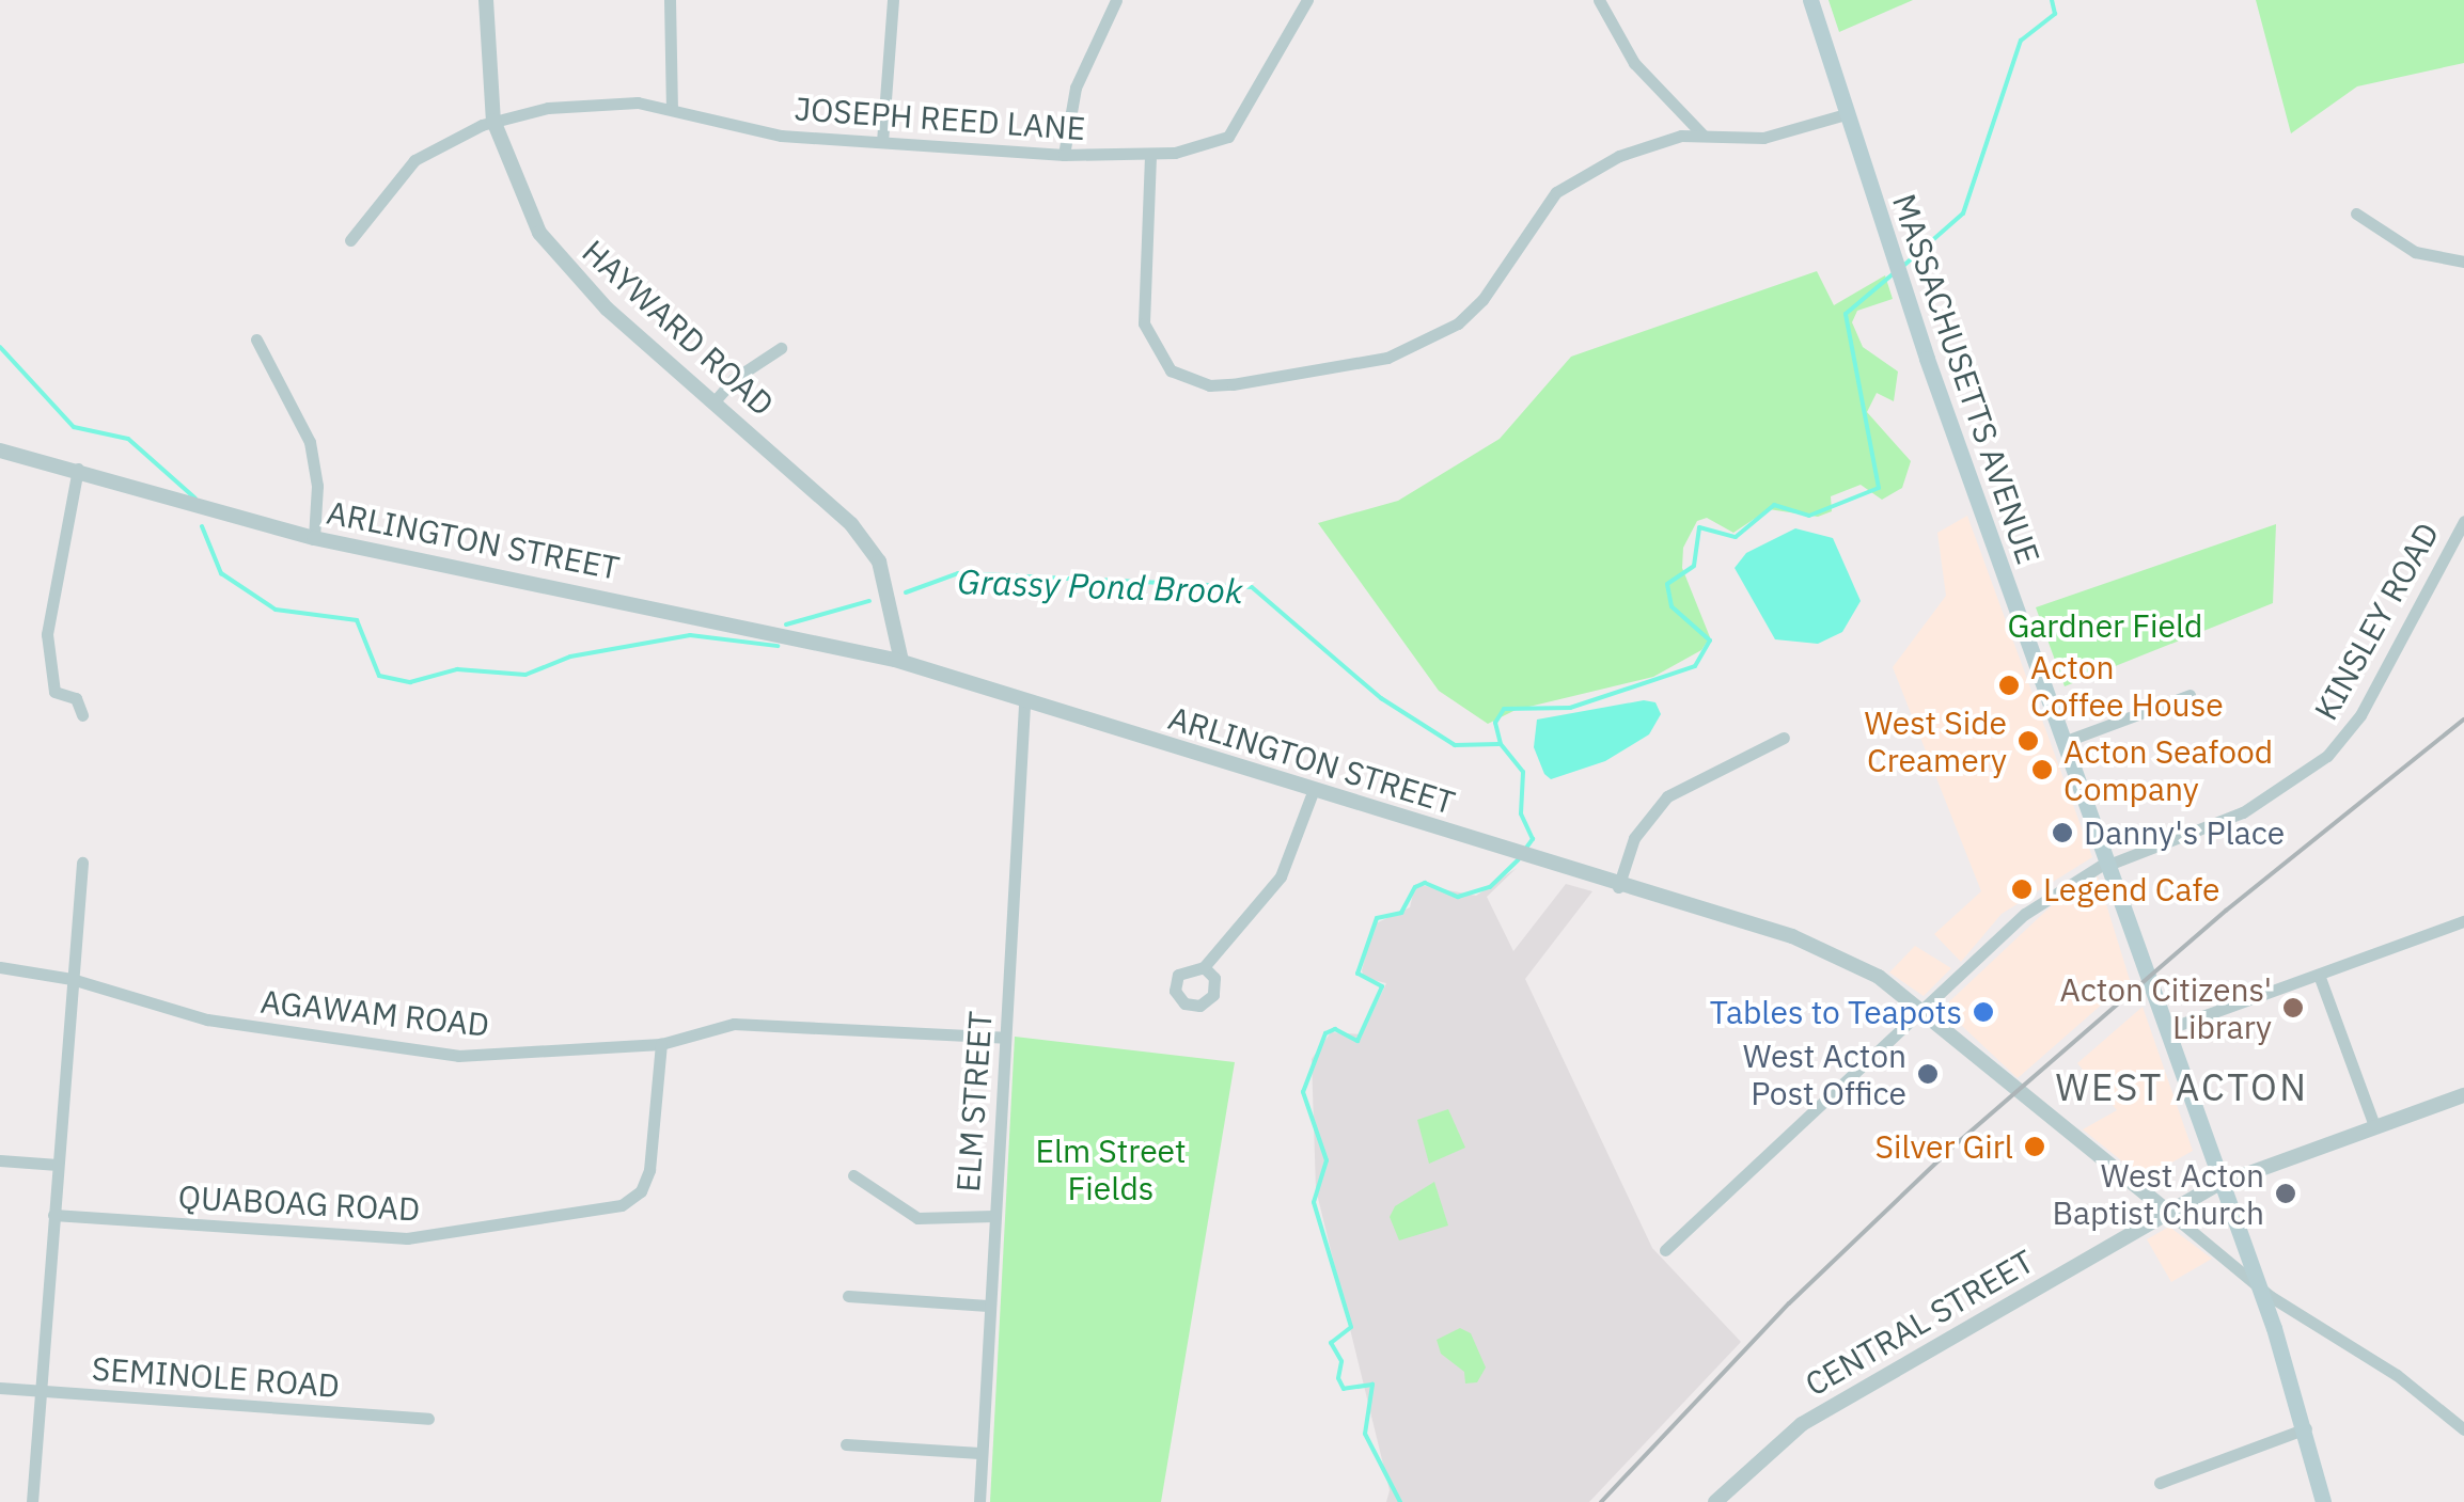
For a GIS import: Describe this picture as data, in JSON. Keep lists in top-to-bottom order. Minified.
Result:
{"streets":{"main road":["MASSACHUSETTS AVENUE"],"street":["JOSEPH REED LANE","HAYWARD ROAD","ARLINGTON STREET","KINSLEY ROAD","AGAWAM ROAD","ELM STREET","QUABOAG ROAD","CENTRAL STREET","SEMINOLE ROAD"]},"crossings":[["JOSEPH REED LANE","HAYWARD ROAD"],["HAYWARD ROAD","ARLINGTON STREET"],["MASSACHUSETTS AVENUE","ARLINGTON STREET"],["MASSACHUSETTS AVENUE","KINSLEY ROAD"],["MASSACHUSETTS AVENUE","CENTRAL STREET"],["ARLINGTON STREET","KINSLEY ROAD"],["ARLINGTON STREET","ELM STREET"],["ARLINGTON STREET","CENTRAL STREET"],["AGAWAM ROAD","ELM STREET"],["AGAWAM ROAD","QUABOAG ROAD"]],"districts":["WEST ACTON"],"water":["Grassy Pond Brook"],"parks":["Gardner Field","Elm Street Fields"],"places":["Acton Coffee House","West Side Creamery","Acton Seafood Company","Danny's Place","Legend Cafe","Acton Citizens' Library","Tables to Teapots","West Acton Post Office","Silver Girl","West Acton Baptist Church"]}
